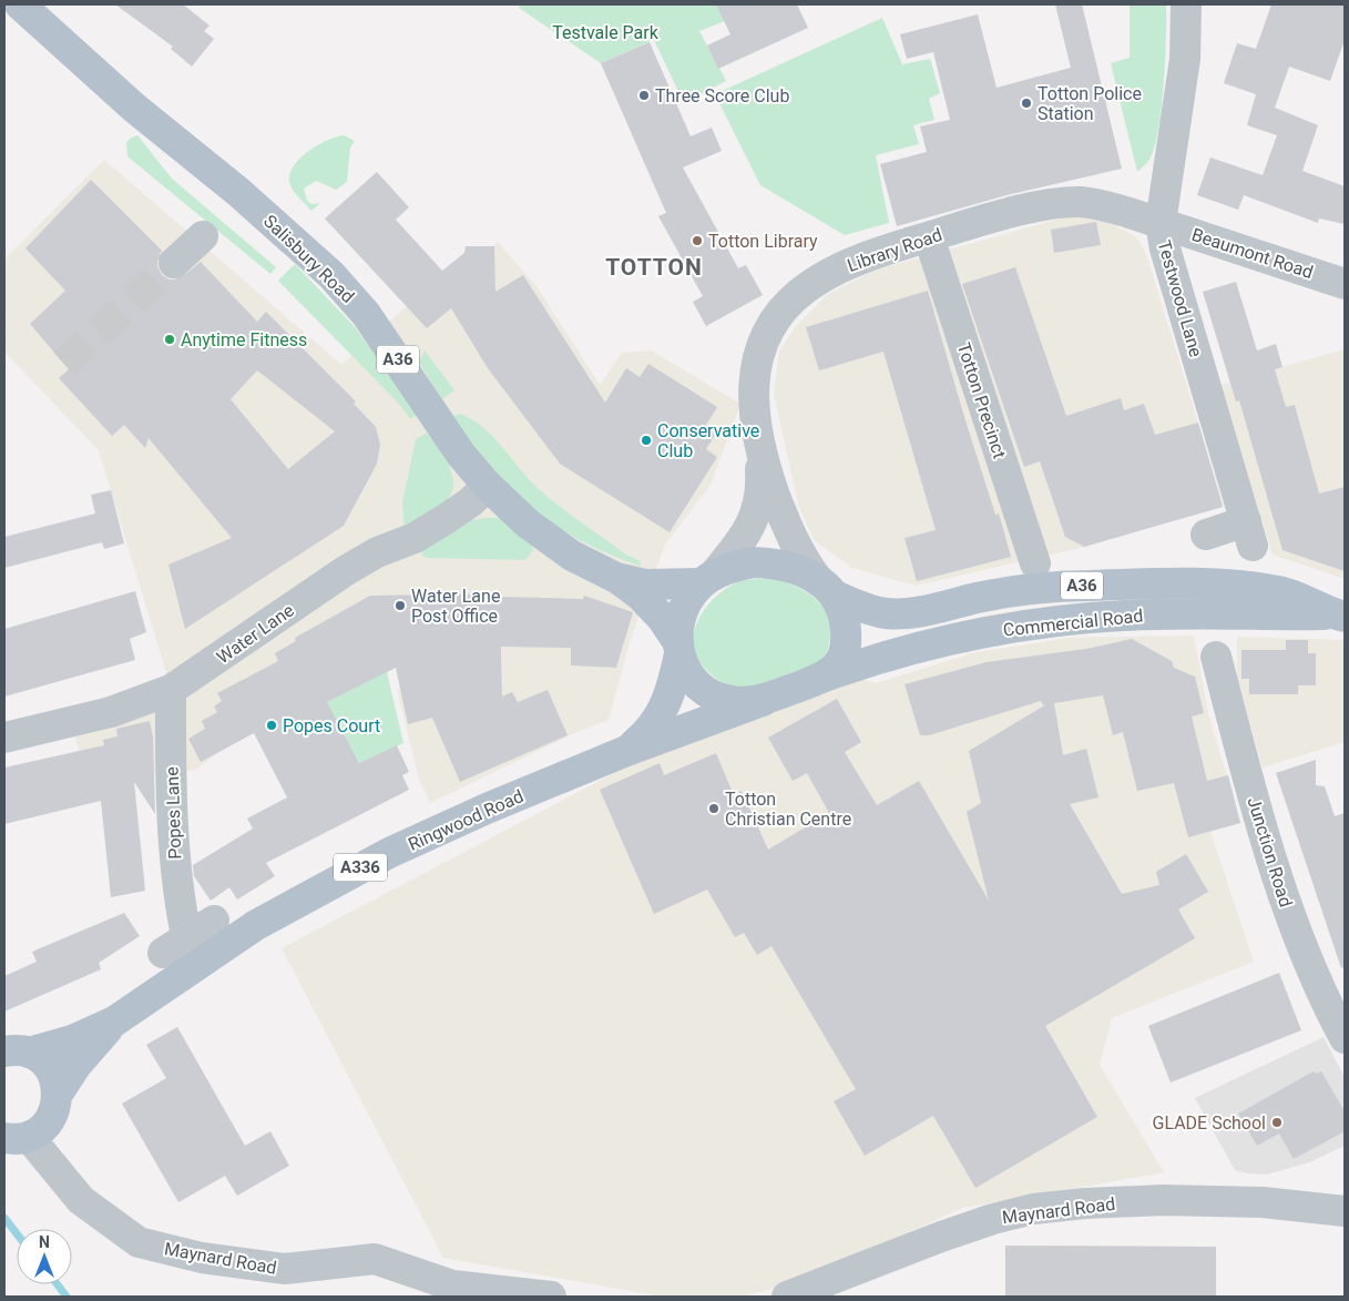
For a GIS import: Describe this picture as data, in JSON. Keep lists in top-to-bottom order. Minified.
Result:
{"streets":{"main road":["Salisbury Road","A36","Commercial Road","Ringwood Road","A336"],"street":["Library Road","Beaumont Road","Testwood Lane","Totton Precinct","Water Lane","Popes Lane","Junction Road","Maynard Road"]},"crossings":[["Library Road","Beaumont Road"],["Library Road","Salisbury Road"],["Library Road","Testwood Lane"],["Library Road","Totton Precinct"],["Library Road","Commercial Road"],["Library Road","Ringwood Road"],["Beaumont Road","Testwood Lane"],["Salisbury Road","Commercial Road"],["Salisbury Road","Water Lane"],["Salisbury Road","Ringwood Road"],["Commercial Road","Ringwood Road"],["Water Lane","Popes Lane"],["Ringwood Road","Maynard Road"]],"districts":["TOTTON"],"parks":["Testvale Park"],"places":["Three Score Club","Totton Police Station","Totton Library","Anytime Fitness","Conservative Club","Water Lane Post Office","Popes Court","Totton Christian Centre","GLADE School"],"north":"top"}
